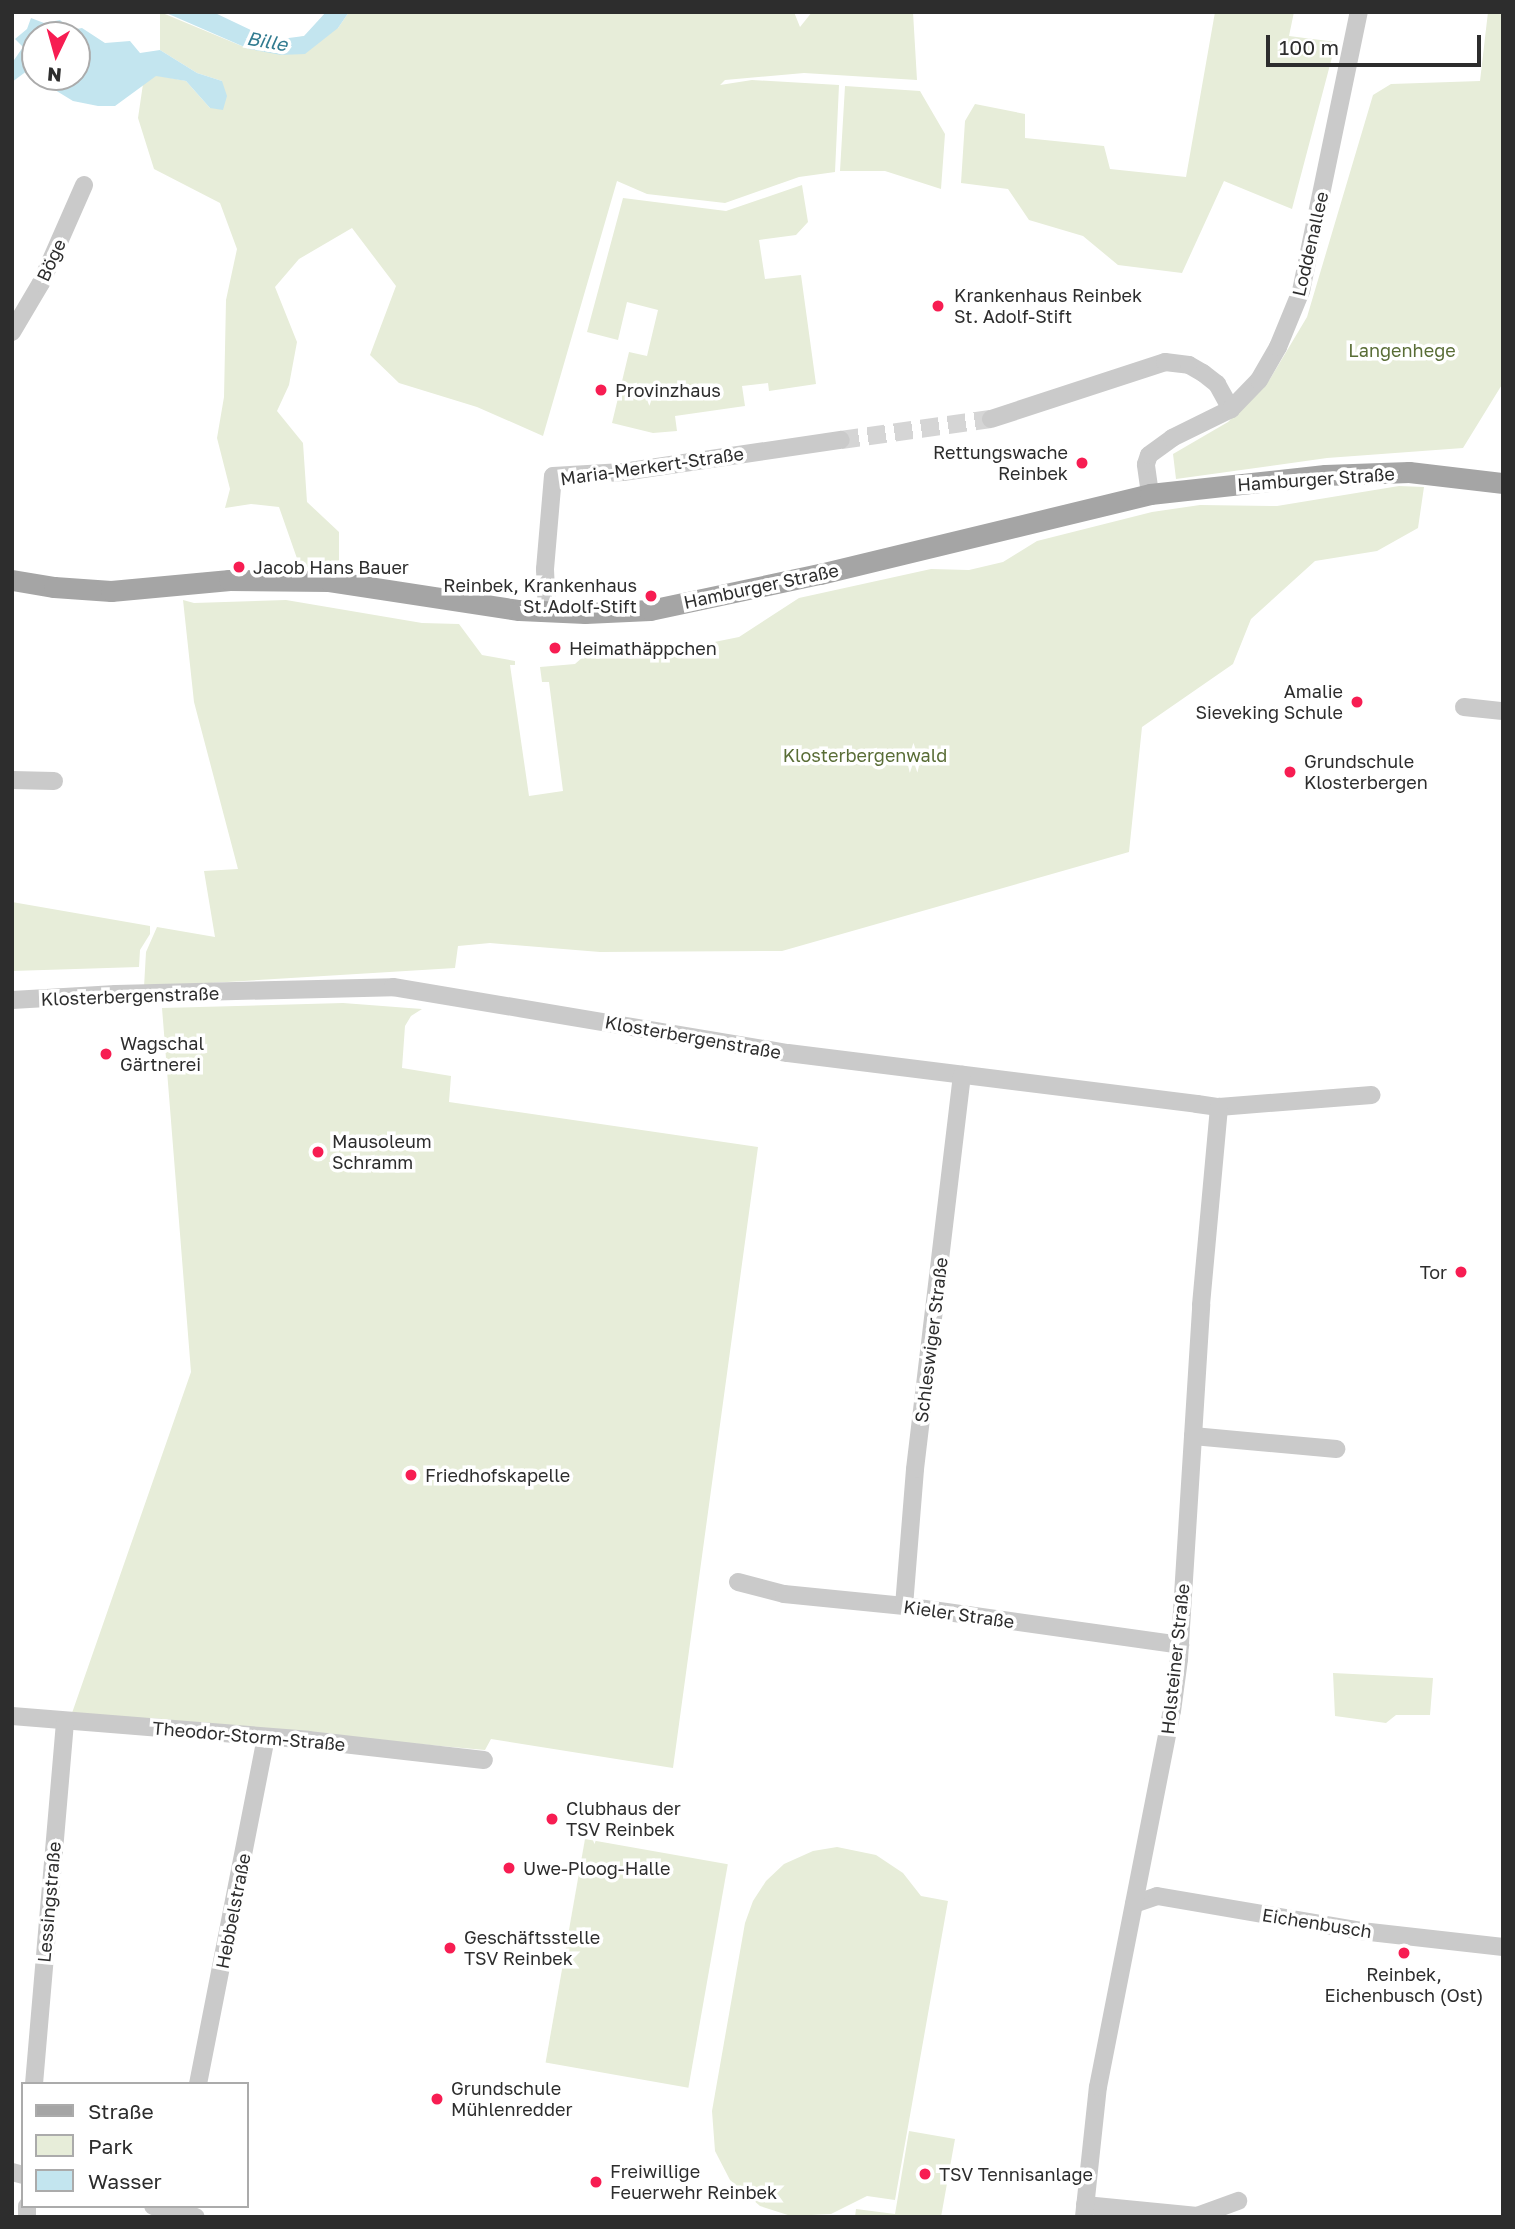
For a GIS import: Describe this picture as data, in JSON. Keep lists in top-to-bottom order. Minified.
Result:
{"streets":{"main road":["Hamburger Straße"],"street":["Loddenallee","Böge","Maria-Merkert-Straße","Klosterbergenstraße","Schleswiger Straße","Kieler Straße","Holsteiner Straße","Theodor-Storm-Straße","Lessingstraße","Hebbelstraße","Eichenbusch"]},"crossings":[["Loddenallee","Hamburger Straße"],["Maria-Merkert-Straße","Hamburger Straße"],["Klosterbergenstraße","Schleswiger Straße"],["Klosterbergenstraße","Holsteiner Straße"],["Schleswiger Straße","Kieler Straße"],["Kieler Straße","Holsteiner Straße"],["Holsteiner Straße","Eichenbusch"],["Theodor-Storm-Straße","Lessingstraße"],["Theodor-Storm-Straße","Hebbelstraße"]],"water":["Bille"],"parks":["Langenhege","Klosterbergenwald"],"places":["Krankenhaus Reinbek St. Adolf-Stift","Provinzhaus","Rettungswache Reinbek","Jacob Hans Bauer","Reinbek, Krankenhaus St.Adolf-Stift","Heimathäppchen","Amalie Sieveking Schule","Grundschule Klosterbergen","Wagschal Gärtnerei","Mausoleum Schramm","Tor","Friedhofskapelle","Clubhaus der TSV Reinbek","Uwe-Ploog-Halle","Geschäftsstelle TSV Reinbek","Reinbek, Eichenbusch (Ost)","Grundschule Mühlenredder","TSV Tennisanlage","Freiwillige Feuerwehr Reinbek"],"legend":["Straße","Park","Wasser"],"scale_bar":"100 m","north":"bottom"}
